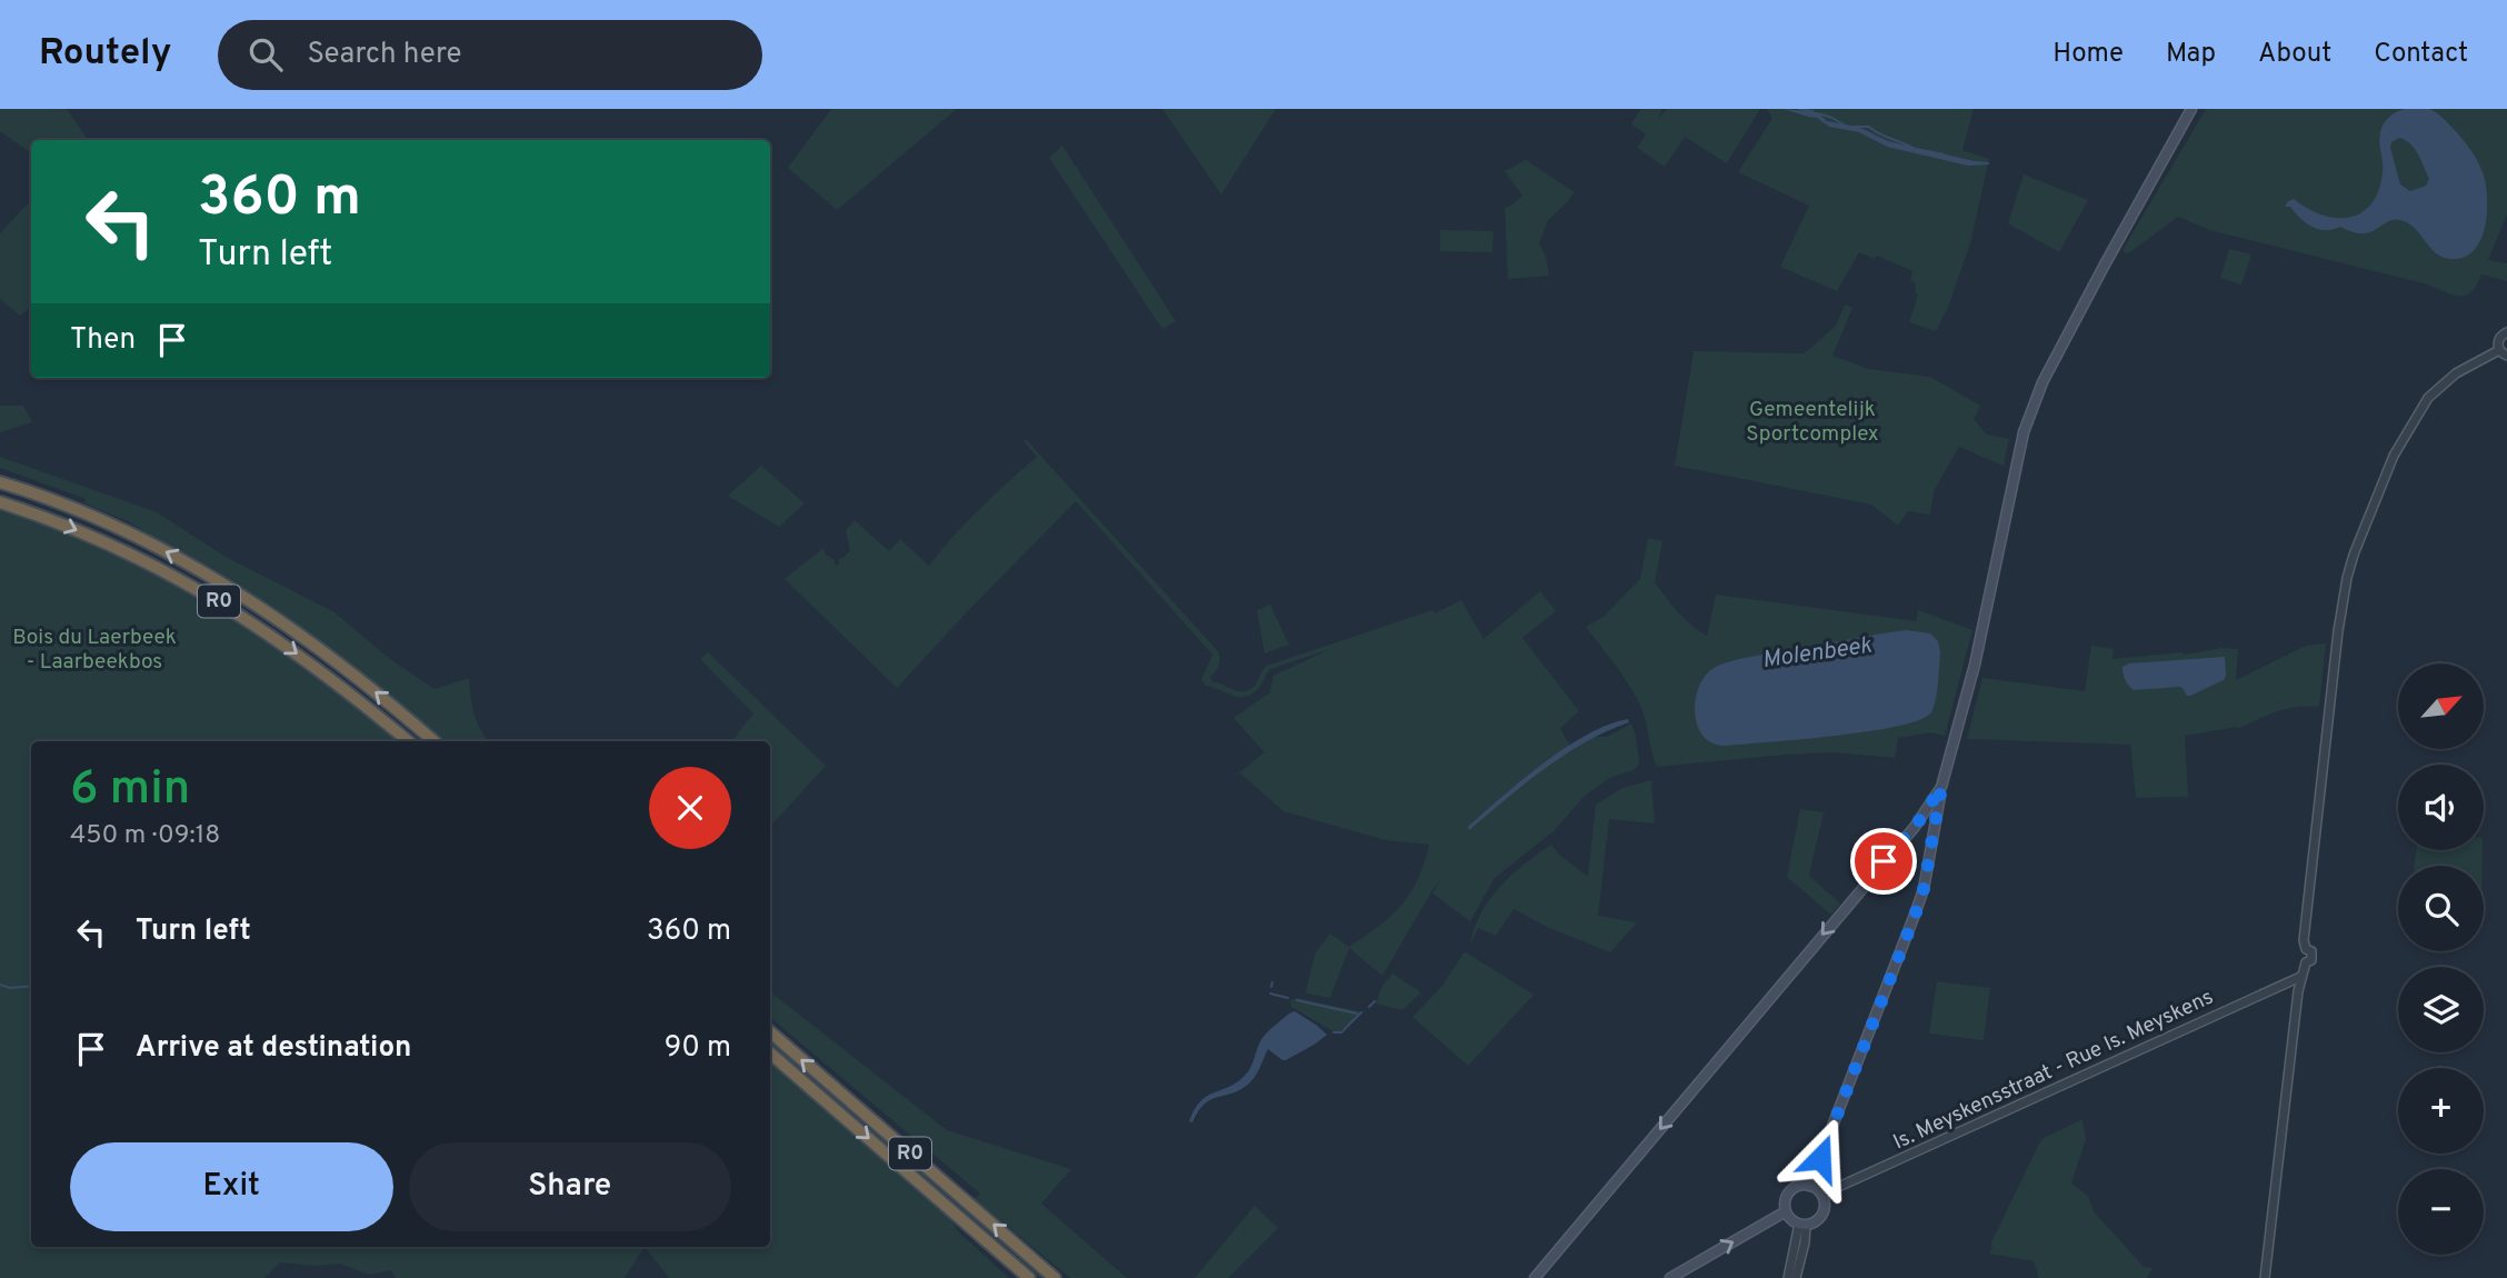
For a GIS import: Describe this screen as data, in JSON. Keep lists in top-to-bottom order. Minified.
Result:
{"streets":{"highway":["R0"],"street":["Is. Meyskensstraat - Rue Is. Meyskens"]},"water":["Molenbeek"],"parks":["Gemeentelijk Sportcomplex","Bois du Laerbeek - Laarbeekbos"],"north":"top right","page":{"header":"Routely","search":"Search here","nav":["Home","Map","About","Contact"],"turn":["360 m","Turn left"],"then":"Then","map_buttons":["+","−"],"heading":["6 min","450 m · 09:18"],"list":[{"name":"Turn left","value":"360 m"},{"name":"Arrive at destination","value":"90 m"}],"buttons":["Exit","Share"]}}
